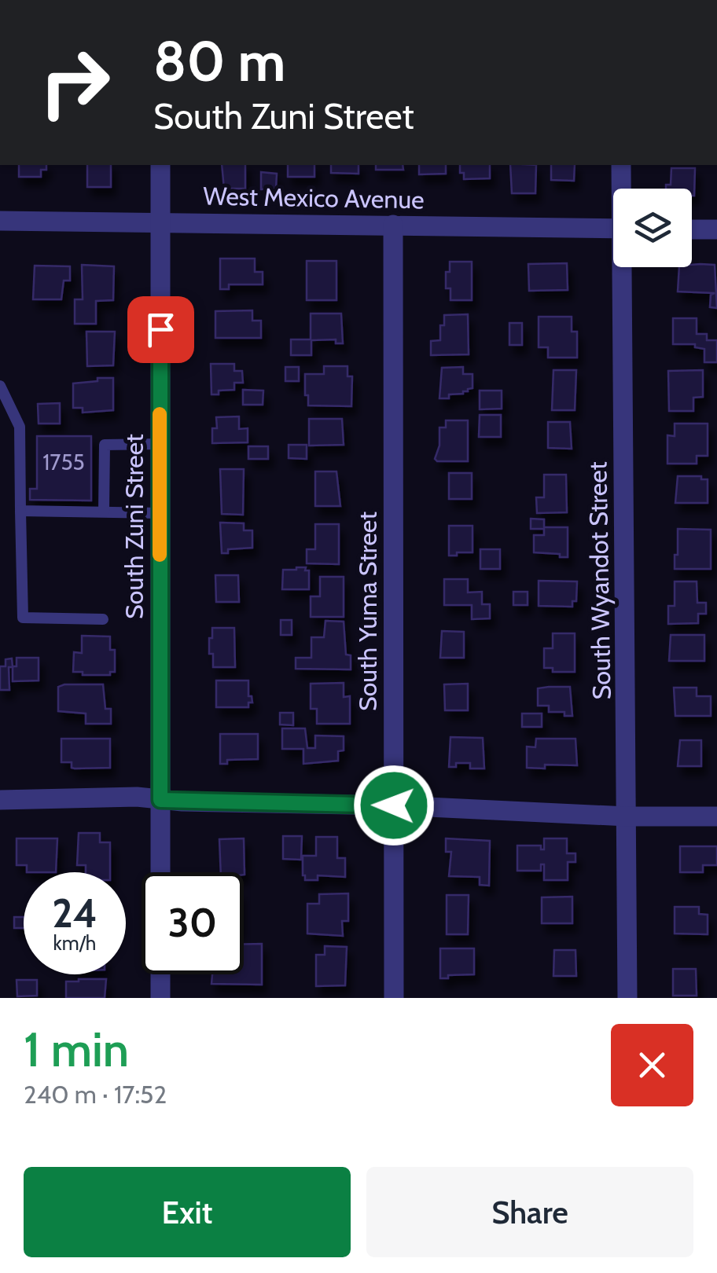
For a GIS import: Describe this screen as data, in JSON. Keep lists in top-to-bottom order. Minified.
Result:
{"streets":{"street":["West Mexico Avenue","South Zuni Street","South Wyandot Street","South Yuma Street"]},"crossings":[["West Mexico Avenue","South Zuni Street"],["West Mexico Avenue","South Yuma Street"]],"house_numbers":["1755"],"page":{"turn":["80 m","South Zuni Street"],"speed":"24 km/h","limit":"30","heading":["1 min","240 m · 17:52"],"buttons":["Exit","Share"]}}
